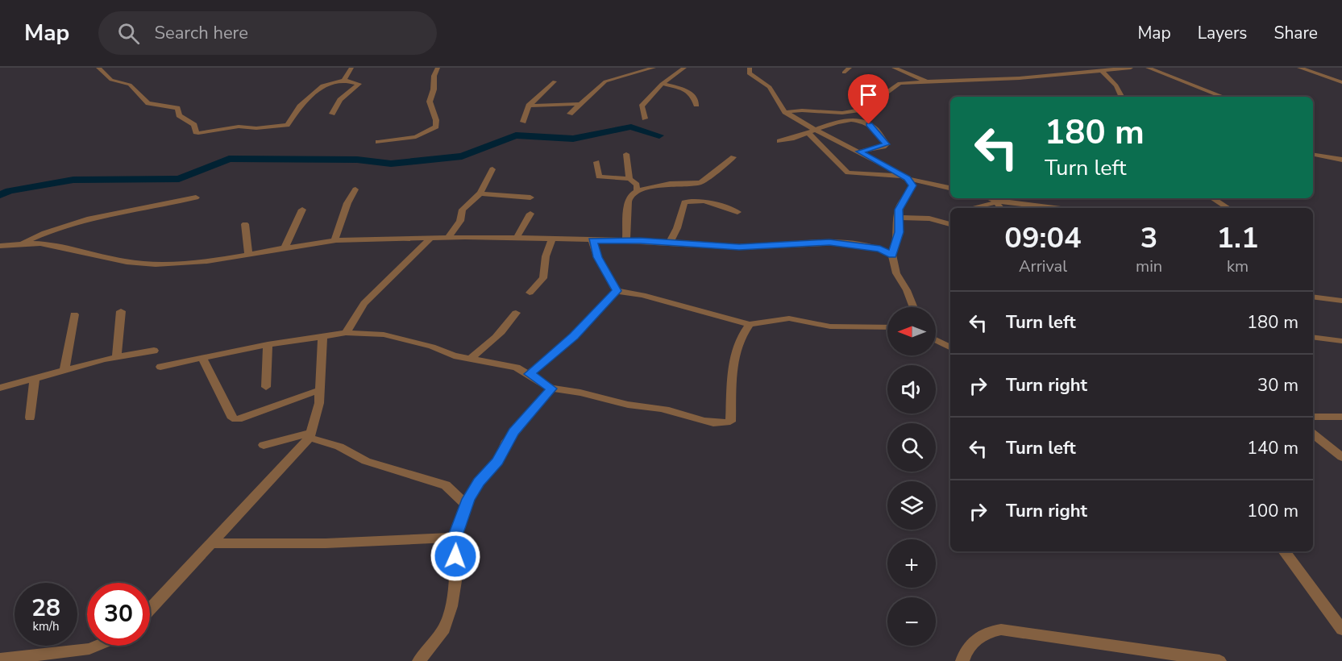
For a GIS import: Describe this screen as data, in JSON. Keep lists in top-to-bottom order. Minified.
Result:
{"north":"left","page":{"header":"Map","search":"Search here","nav":["Map","Layers","Share"],"turn":["180 m","Turn left"],"eta":["09:04","Arrival","3","min","1.1","km"],"list":[{"name":"Turn left","value":"180 m"},{"name":"Turn right","value":"30 m"},{"name":"Turn left","value":"140 m"},{"name":"Turn right","value":"100 m"}],"map_buttons":["+","−"],"speed":"28 km/h","limit":"30"}}
